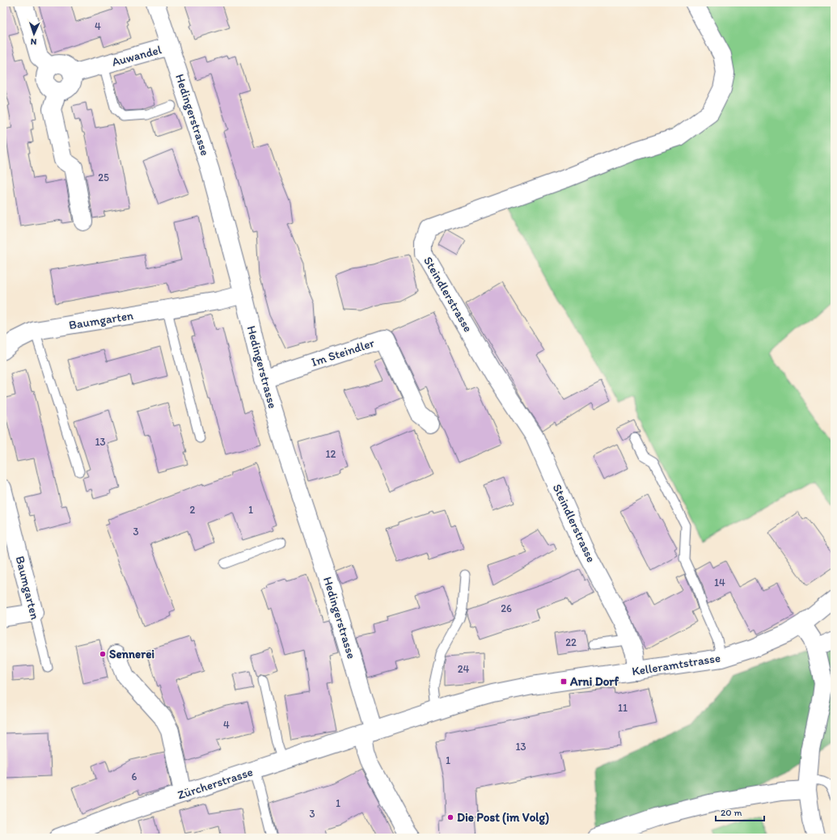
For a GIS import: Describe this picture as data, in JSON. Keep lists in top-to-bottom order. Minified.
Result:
{"streets":{"street":["Auwandel","Hedingerstrasse","Steindlerstrasse","Baumgarten","Im Steindler","Kelleramtstrasse","Zürcherstrasse"]},"crossings":[["Auwandel","Hedingerstrasse"],["Hedingerstrasse","Baumgarten"],["Hedingerstrasse","Im Steindler"],["Hedingerstrasse","Kelleramtstrasse"],["Hedingerstrasse","Zürcherstrasse"],["Steindlerstrasse","Kelleramtstrasse"],["Kelleramtstrasse","Zürcherstrasse"]],"places":{"other":["Sennerei","Die Post (im Volg)"],"transit":["Arni Dorf"]},"house_numbers":["4","25","13","12","2","1","3","14","26","22","24","11","4","13","1","6","1","3"],"scale_bar":"20 m","north":"bottom"}
